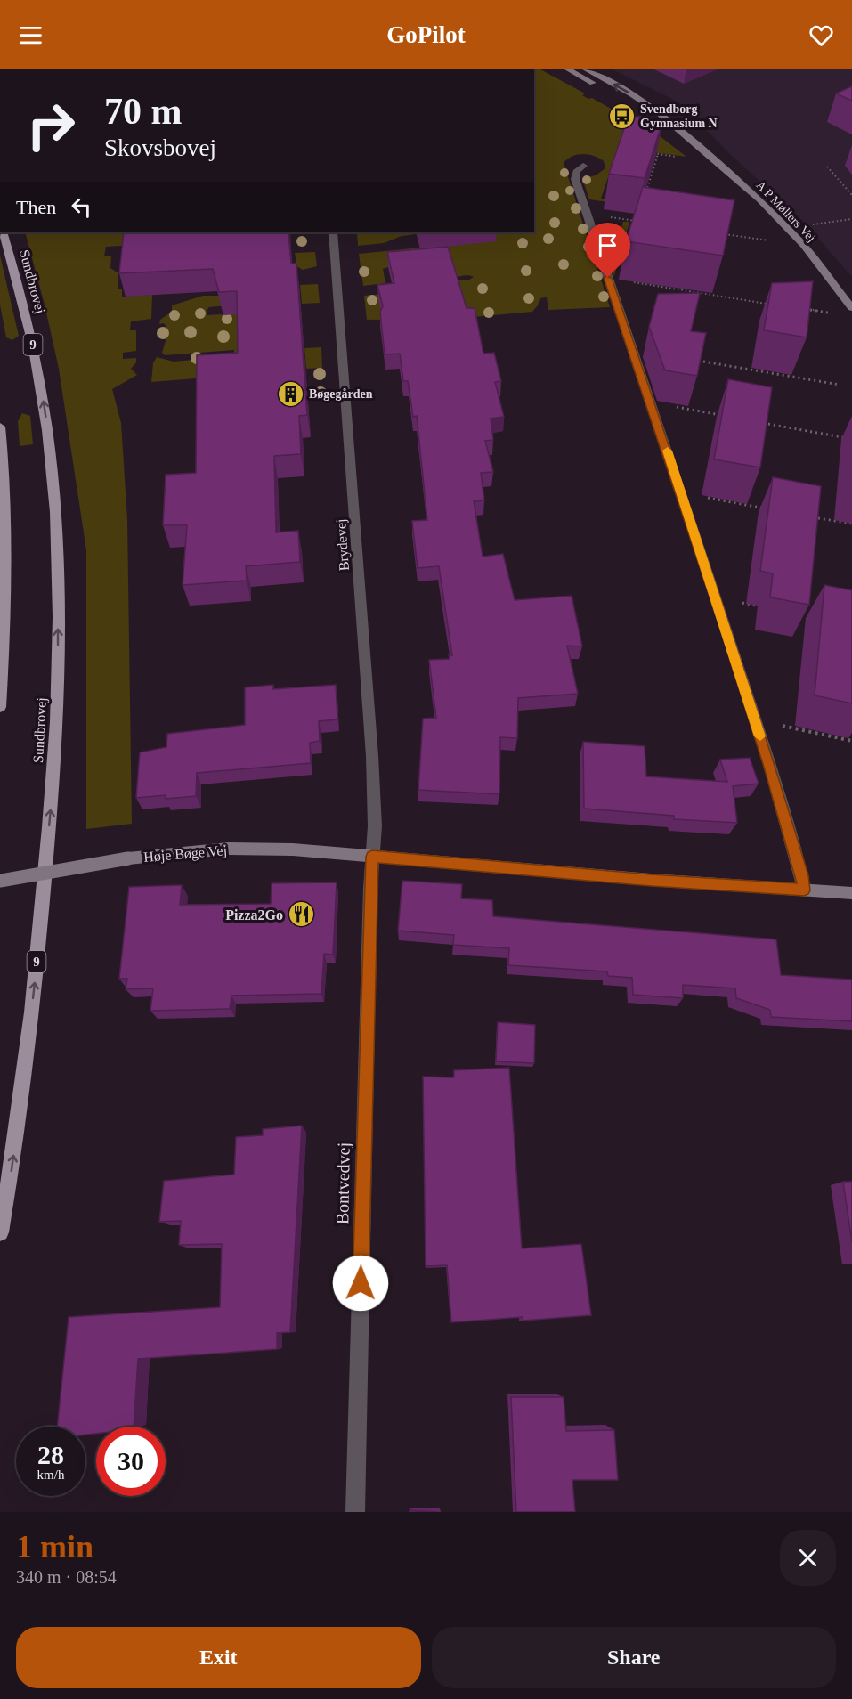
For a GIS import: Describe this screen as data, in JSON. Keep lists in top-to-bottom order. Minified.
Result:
{"streets":{"main road":["Sundbrovej","9"],"street":["A P Møllers Vej","Brydevej","Høje Bøge Vej","Bontvedvej"]},"crossings":[["Brydevej","Høje Bøge Vej"],["Brydevej","Bontvedvej"],["Høje Bøge Vej","Bontvedvej"]],"one_way":["Sundbrovej"],"places":{"bus stop":["Svendborg Gymnasium N"],"building":["Bøgegården"],"restaurant":["Pizza2Go"]},"page":{"header":"GoPilot","turn":["70 m","Skovsbovej"],"then":"Then","speed":"28 km/h","limit":"30","heading":["1 min","340 m · 08:54"],"buttons":["Exit","Share"]}}
